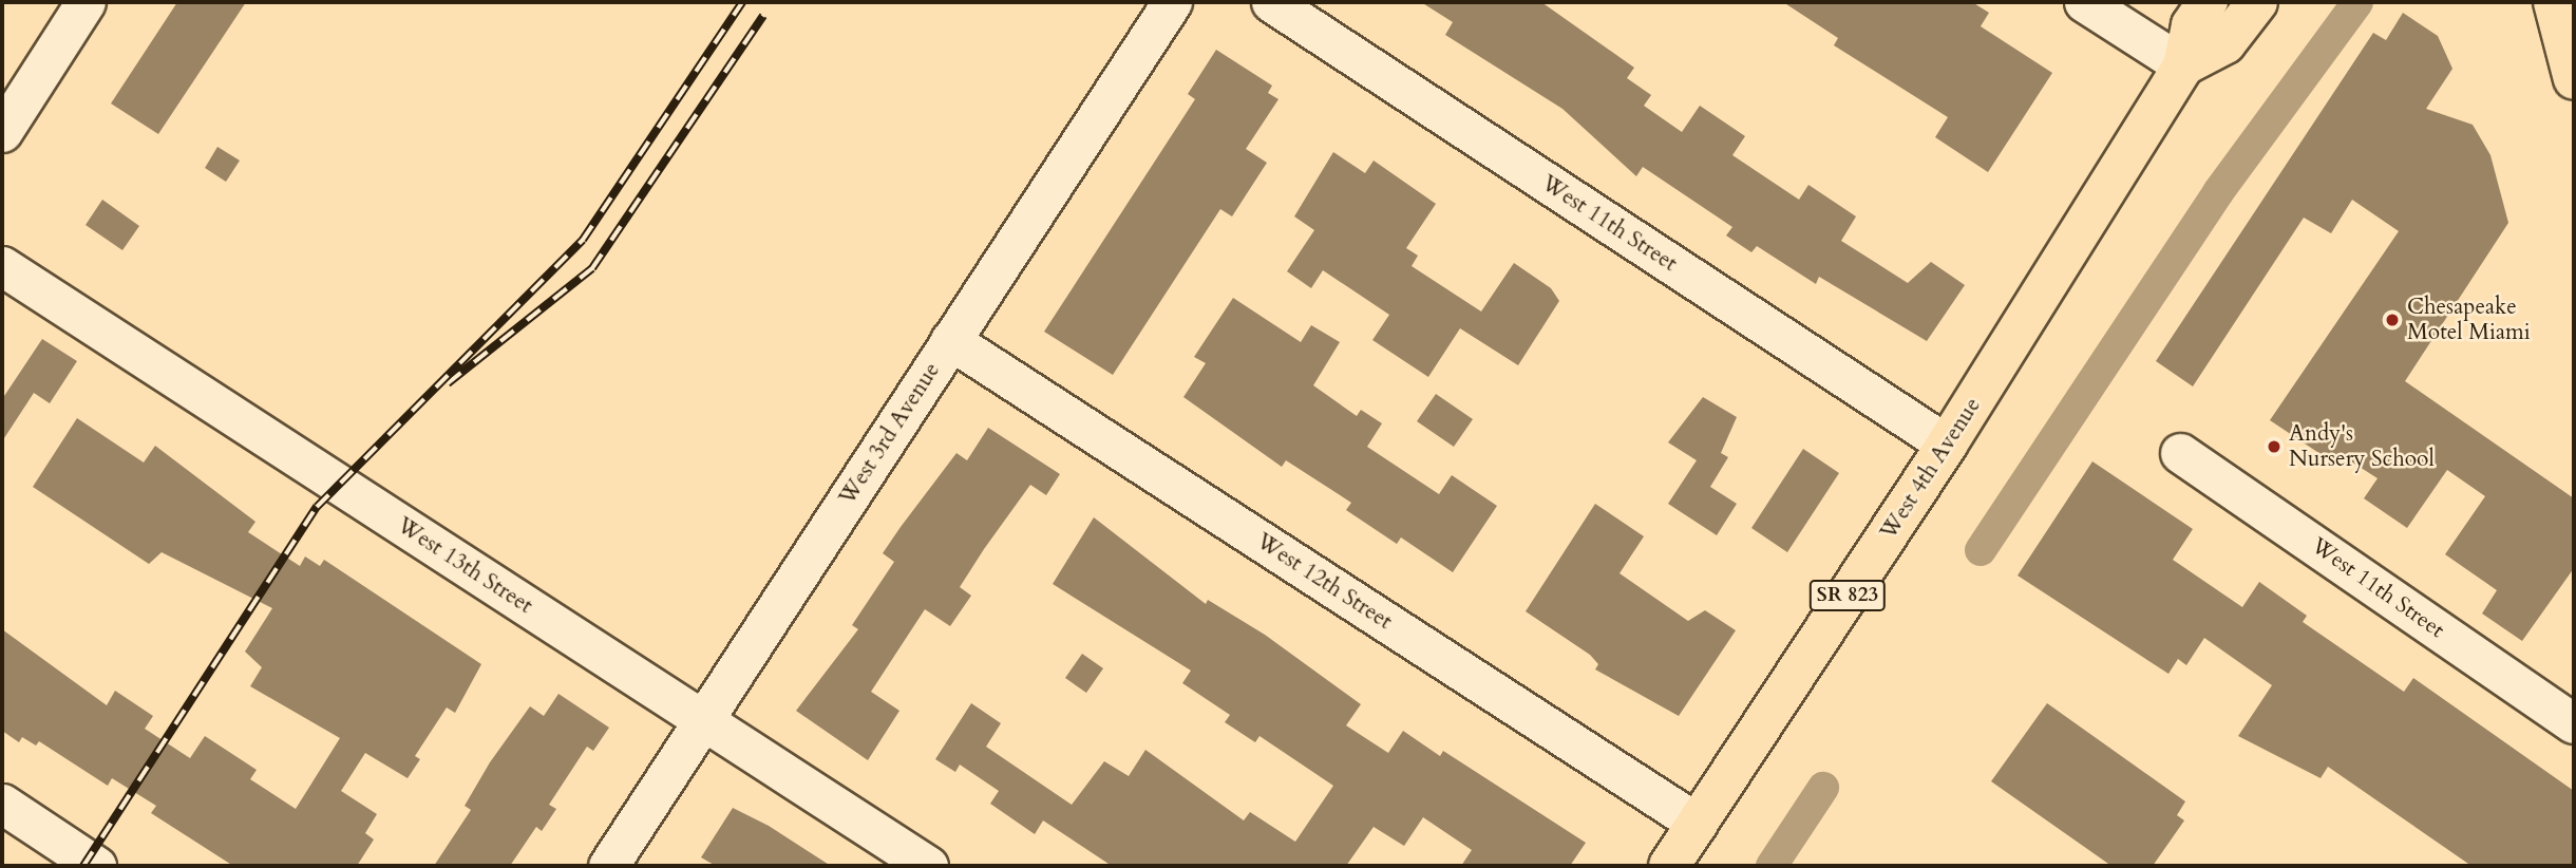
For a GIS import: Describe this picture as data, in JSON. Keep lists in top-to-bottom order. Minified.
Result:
{"streets":{"main road":["West 4th Avenue","SR 823"],"street":["West 11th Street","West 3rd Avenue","West 13th Street","West 12th Street"]},"crossings":[["West 11th Street","West 4th Avenue"],["West 3rd Avenue","West 13th Street"],["West 3rd Avenue","West 12th Street"],["West 4th Avenue","West 12th Street"]],"places":["Chesapeake Motel Miami","Andy's Nursery School"]}
